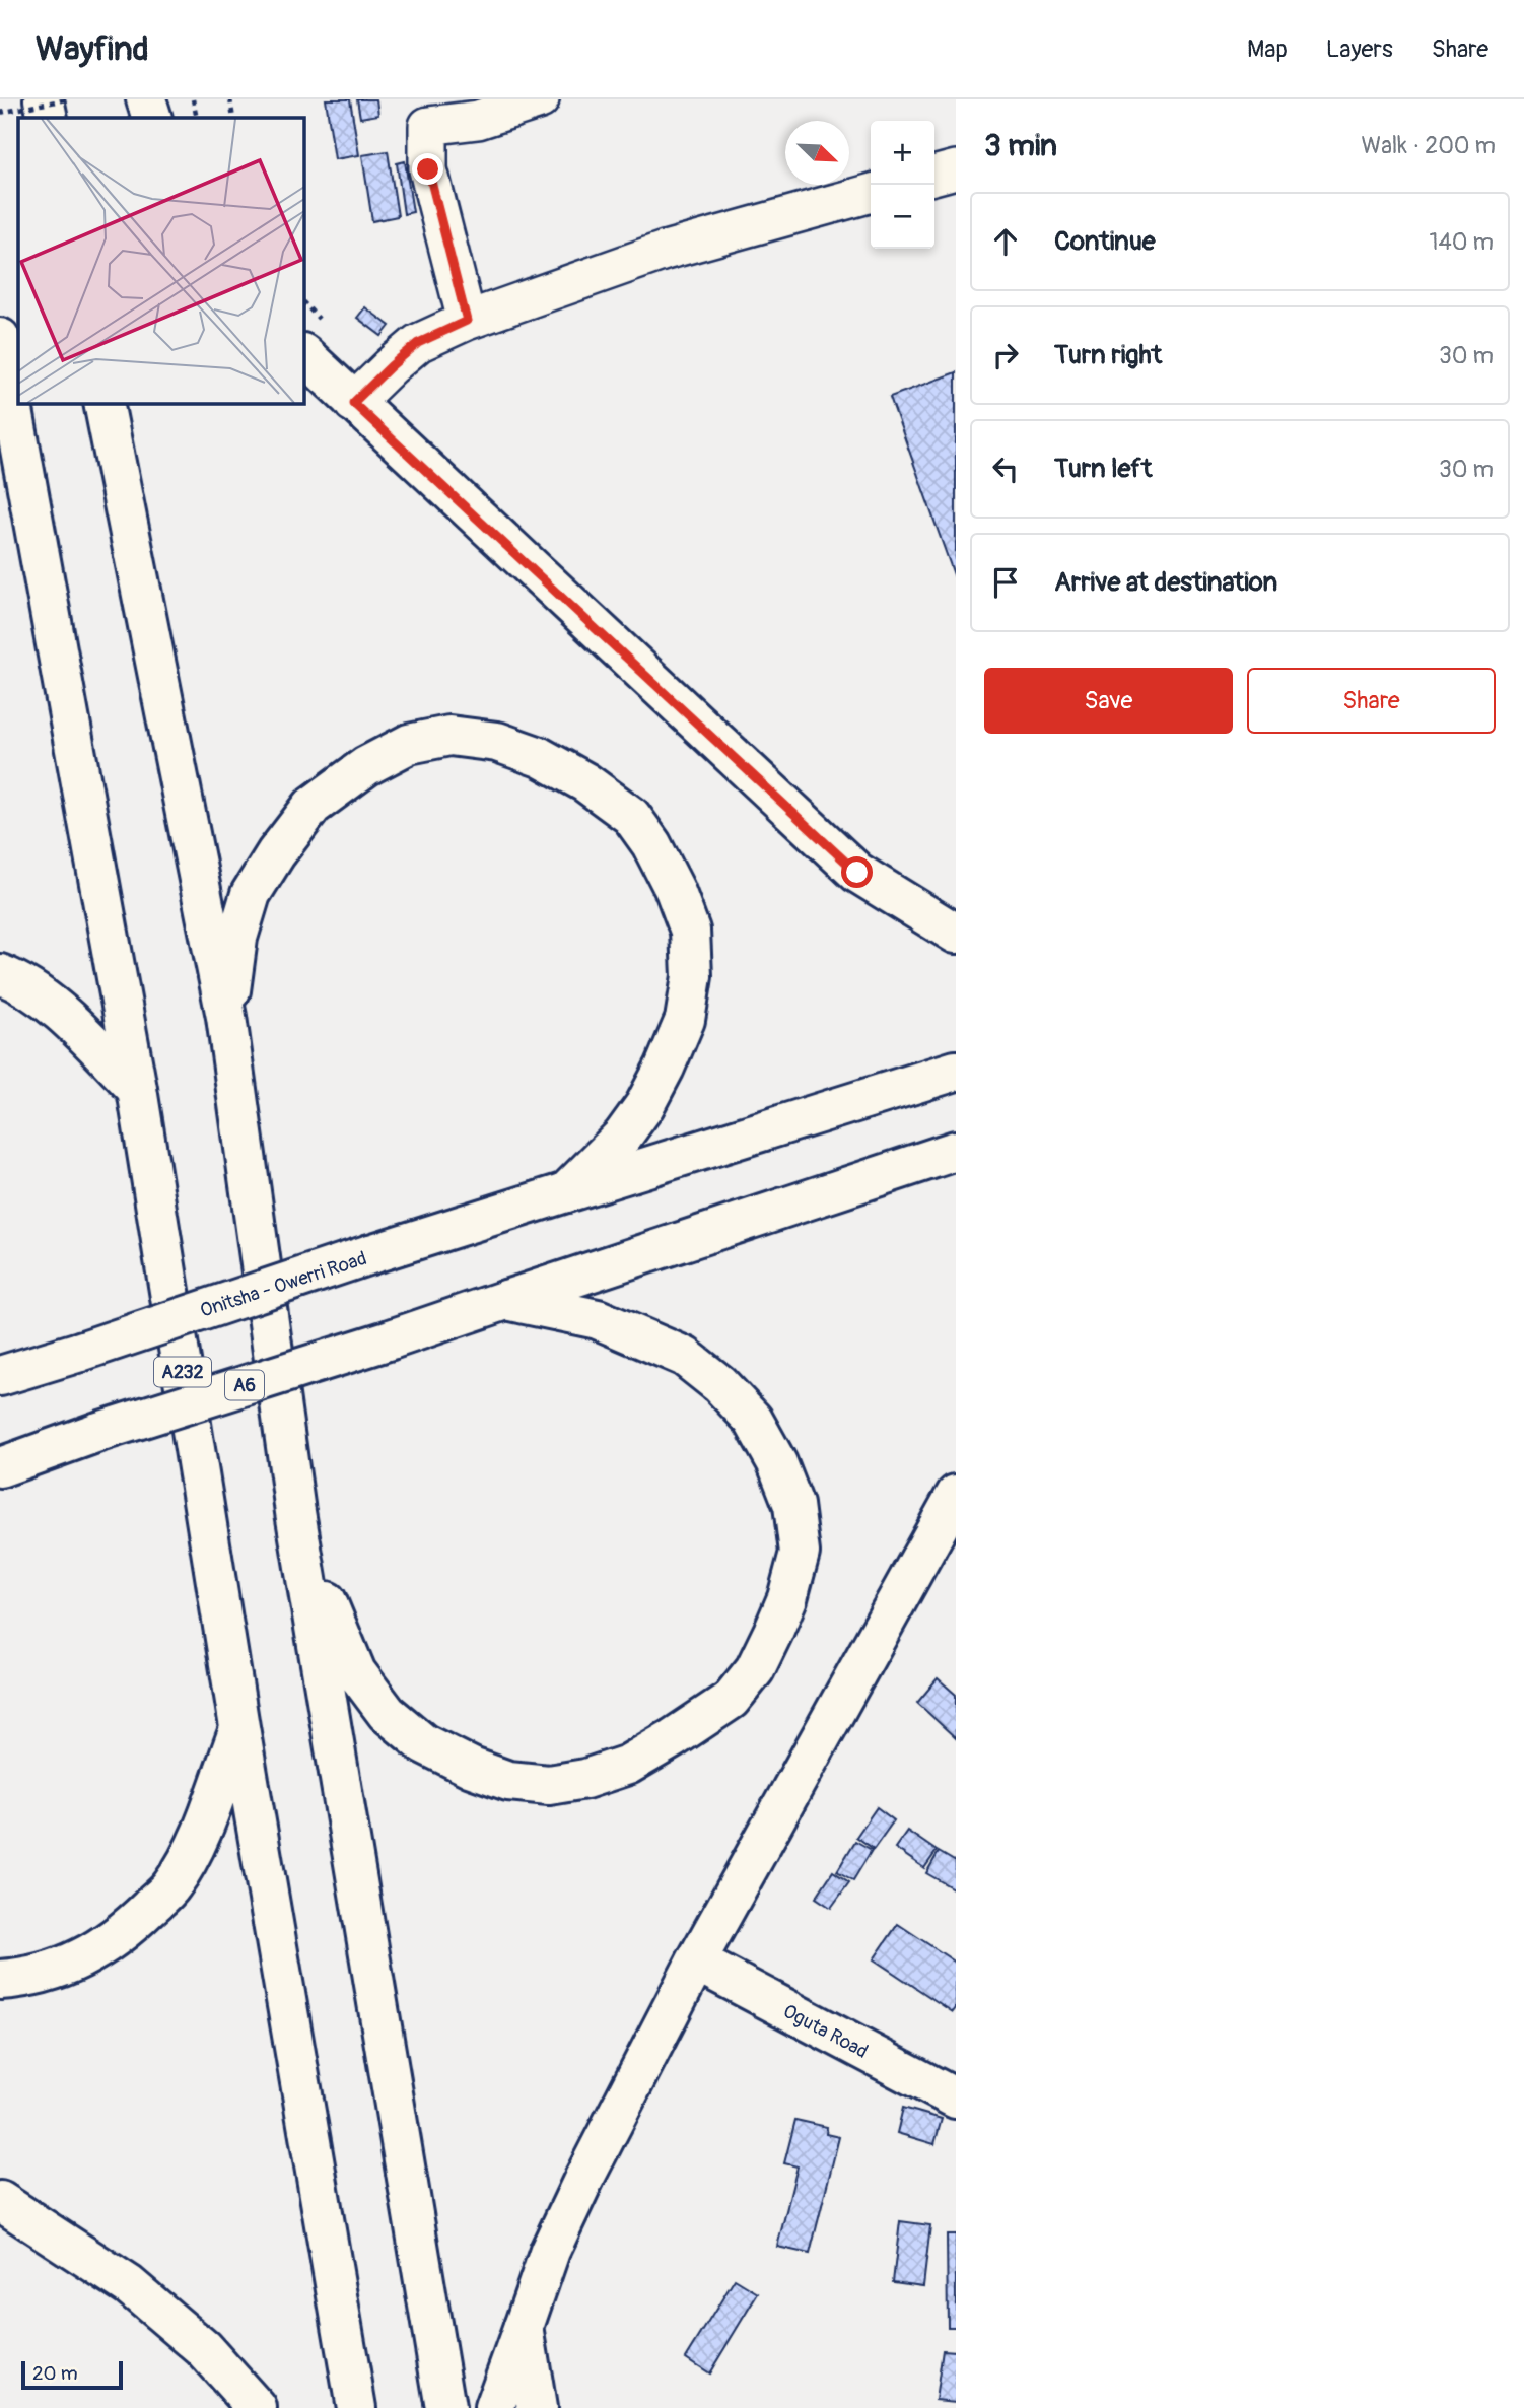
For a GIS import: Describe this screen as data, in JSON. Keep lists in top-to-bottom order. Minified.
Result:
{"streets":{"main road":["Onitsha - Owerri Road","A232","A6","Oguta Road"]},"scale_bar":"20 m","north":"bottom right","page":{"header":"Wayfind","nav":["Map","Layers","Share"],"heading":["3 min","Walk · 200 m"],"map_buttons":["+","−"],"list":[["Continue","140 m"],["Turn right","30 m"],["Turn left","30 m"],"Arrive at destination"],"buttons":["Save","Share"],"scale":"20 m"}}
